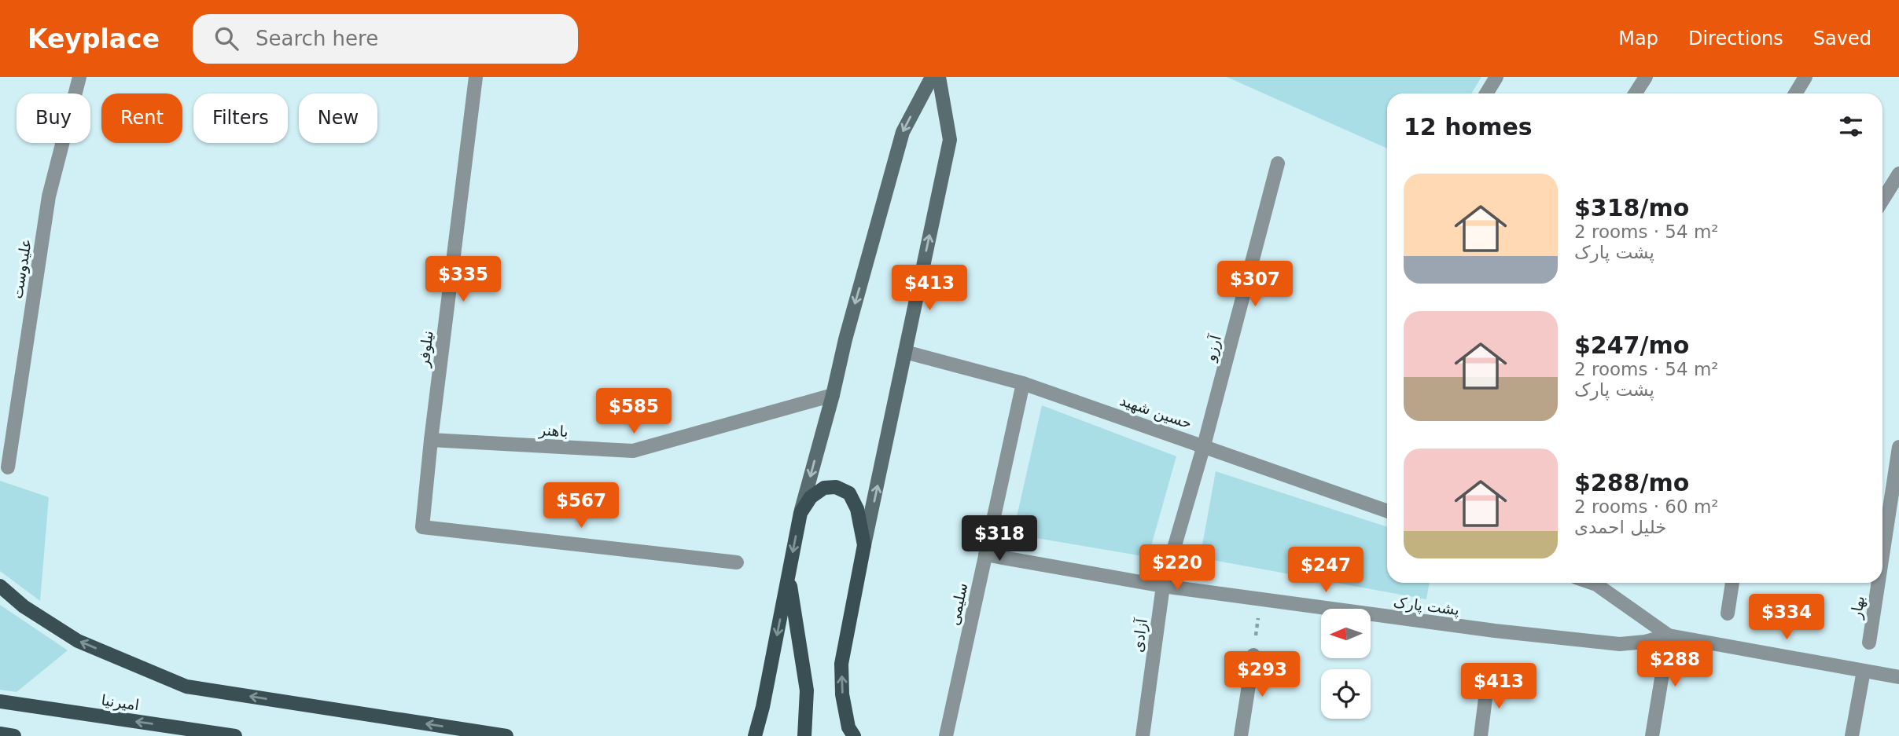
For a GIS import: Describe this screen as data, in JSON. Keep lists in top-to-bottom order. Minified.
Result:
{"streets":{"main road":["امیرنیا"],"street":["علیدوست","آرزو","نیلوفر","حسین شهید","باهنر","سلیمی","پشت پارک","بهار","آزادی"]},"crossings":[["آرزو","حسین شهید"],["آرزو","آزادی"],["نیلوفر","باهنر"],["حسین شهید","سلیمی"],["حسین شهید","آزادی"],["سلیمی","پشت پارک"],["پشت پارک","آزادی"]],"north":"left","page":{"header":"Keyplace","search":"Search here","nav":["Map","Directions","Saved"],"chip":["Buy","Rent","Filters","New"],"heading":"12 homes","list":[{"name":"$318/mo","note":"2 rooms · 54 m² · پشت پارک"},{"name":"$247/mo","note":"2 rooms · 54 m² · پشت پارک"},{"name":"$288/mo","note":"2 rooms · 60 m² · خلیل احمدی"}],"price":["$335","$307","$413","$585","$567","$318","$220","$247","$334","$288","$293","$413"]}}
